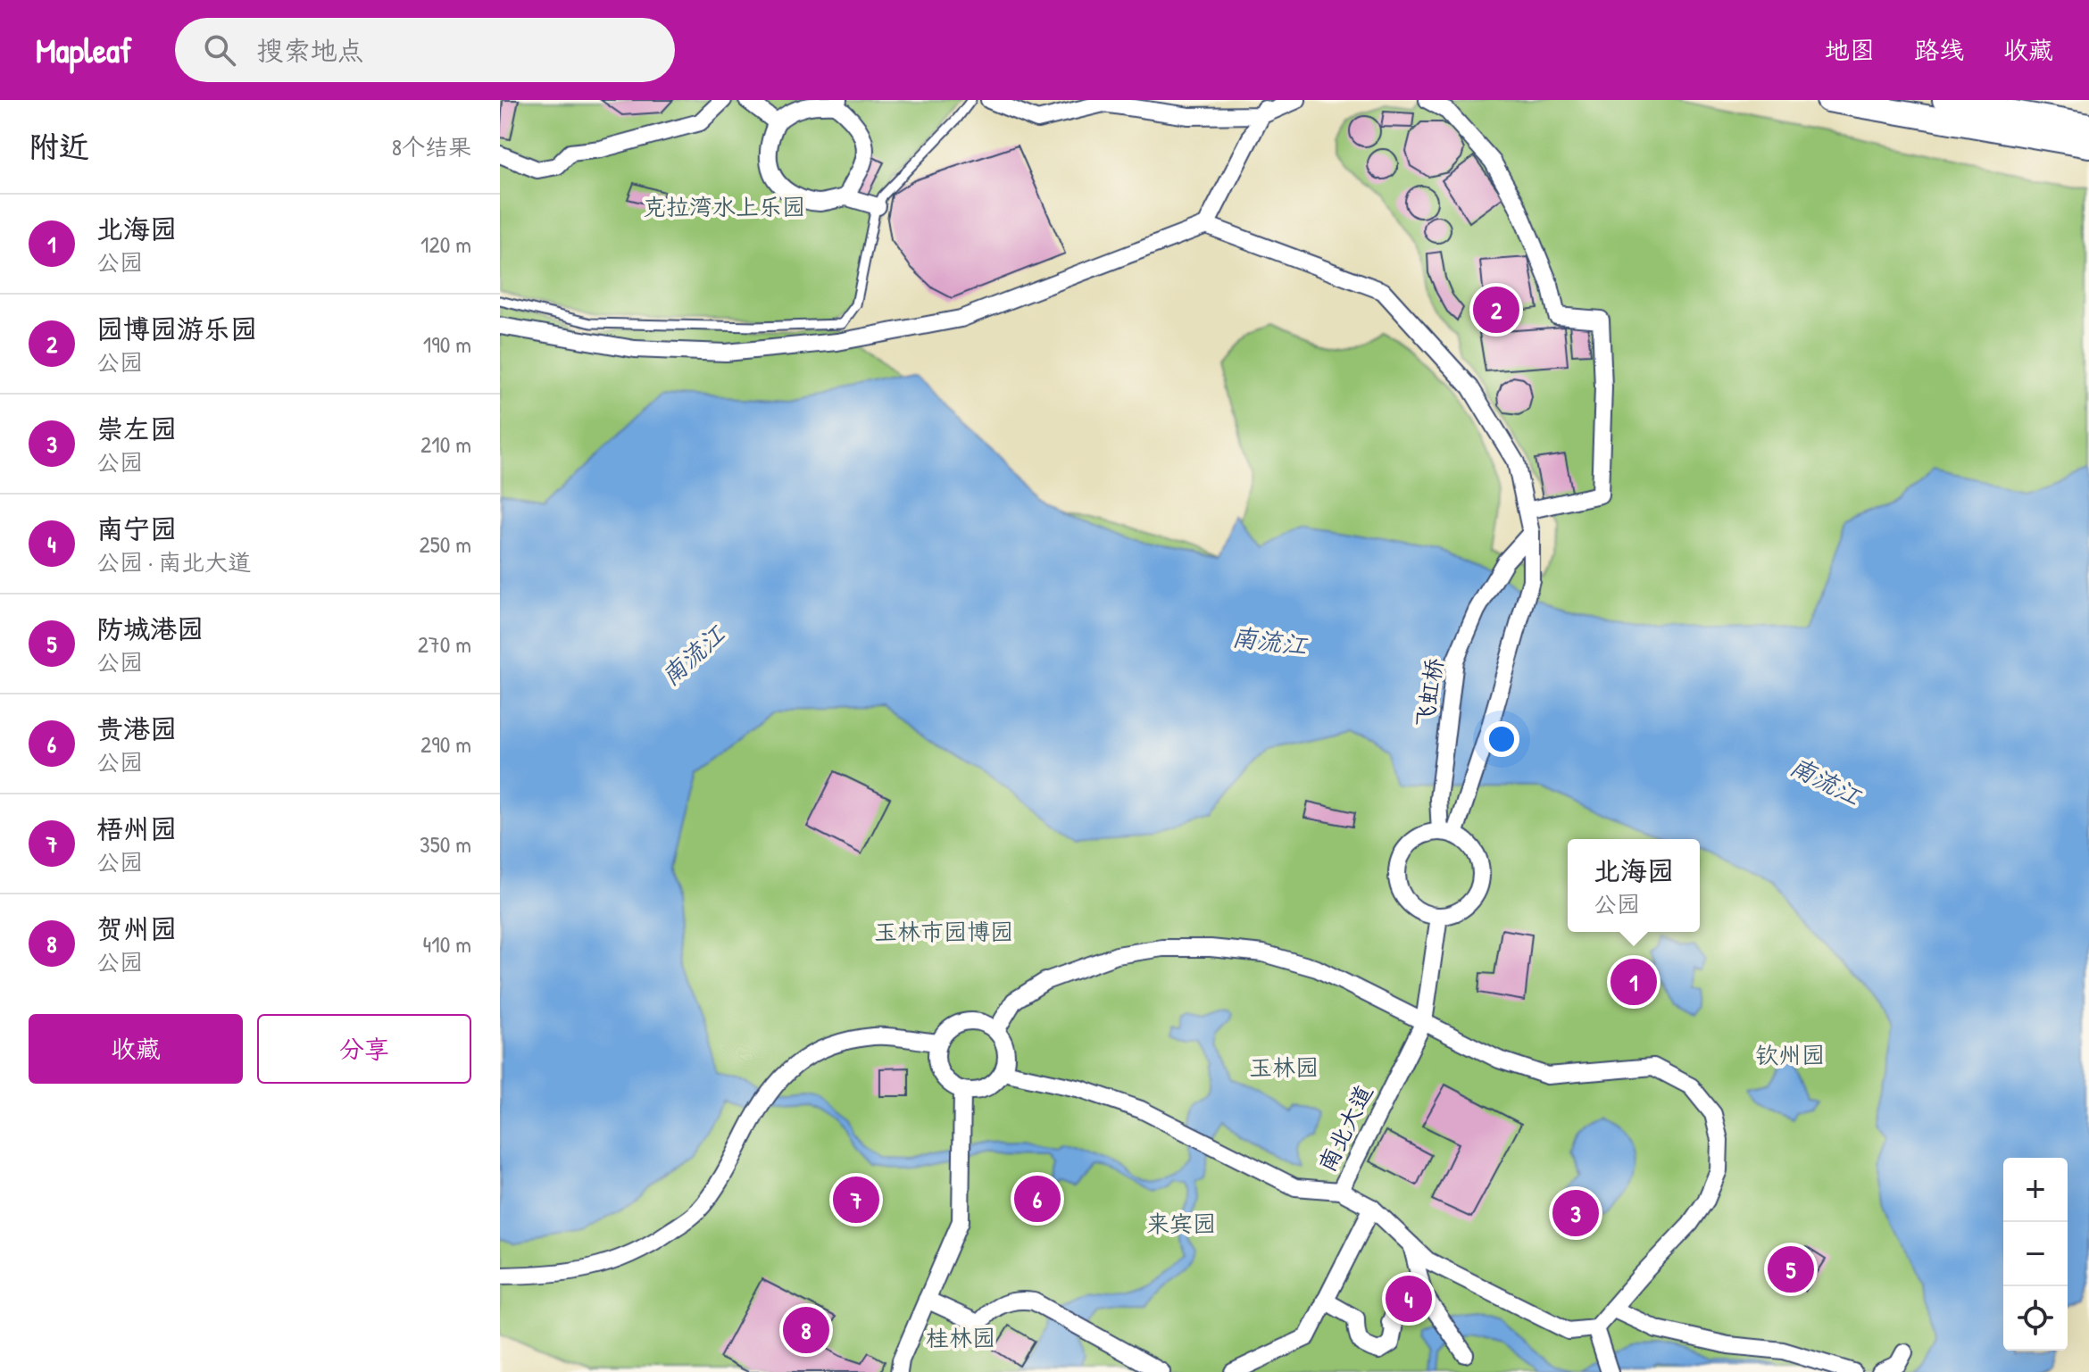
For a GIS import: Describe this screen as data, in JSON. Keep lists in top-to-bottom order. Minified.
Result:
{"streets":{"street":["飞虹桥","南北大道"]},"crossings":[["飞虹桥","南北大道"]],"water":["南流江"],"parks":["克拉湾水上乐园","玉林市园博园","钦州园","玉林园","来宾园","桂林园"],"page":{"header":"Mapleaf","search":"搜索地点","nav":["地图","路线","收藏"],"heading":["附近","8个结果"],"list":[{"mark":"1","name":"北海园","note":"公园","value":"120 m"},{"mark":"2","name":"园博园游乐园","note":"公园","value":"190 m"},{"mark":"3","name":"崇左园","note":"公园","value":"210 m"},{"mark":"4","name":"南宁园","note":"公园 · 南北大道","value":"250 m"},{"mark":"5","name":"防城港园","note":"公园","value":"270 m"},{"mark":"6","name":"贵港园","note":"公园","value":"290 m"},{"mark":"7","name":"梧州园","note":"公园","value":"350 m"},{"mark":"8","name":"贺州园","note":"公园","value":"410 m"}],"pins":["2","1","6","7","3","5","4","8"],"popup":["北海园","公园"],"buttons":["收藏","分享"],"map_buttons":["+","−"]}}
